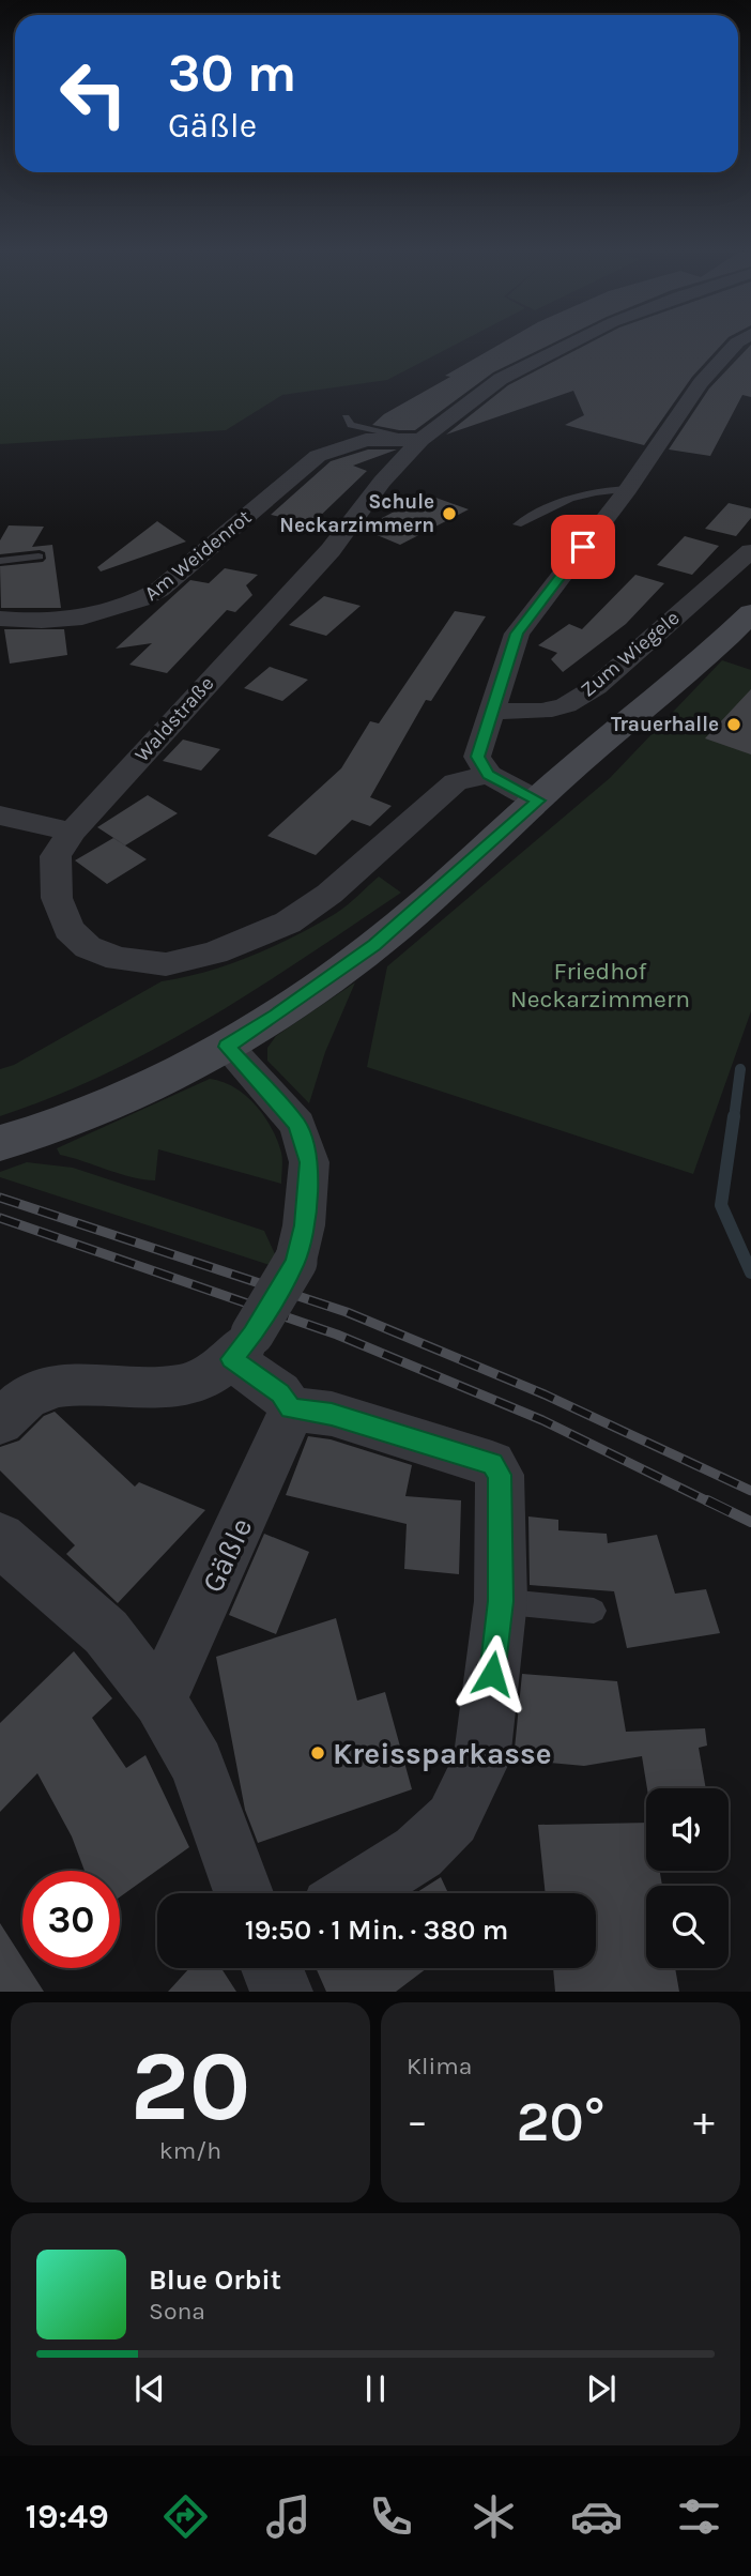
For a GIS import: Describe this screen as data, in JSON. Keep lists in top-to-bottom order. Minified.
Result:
{"streets":{"street":["Am Weidenrot","Zum Wiegele","Waldstraße","Gäßle"]},"crossings":[["Am Weidenrot","Waldstraße"]],"parks":["Friedhof Neckarzimmern"],"places":["Schule Neckarzimmern","Trauerhalle","Kreissparkasse"],"page":{"turn":["30 m","Gäßle"],"limit":"30","trip":"19:50 · 1 Min. · 380 m","tile":[["20","km/h"],"Klima"],"heat":["−","20°","+"],"song":["Blue Orbit","Sona"],"tabs":"19:49"}}
